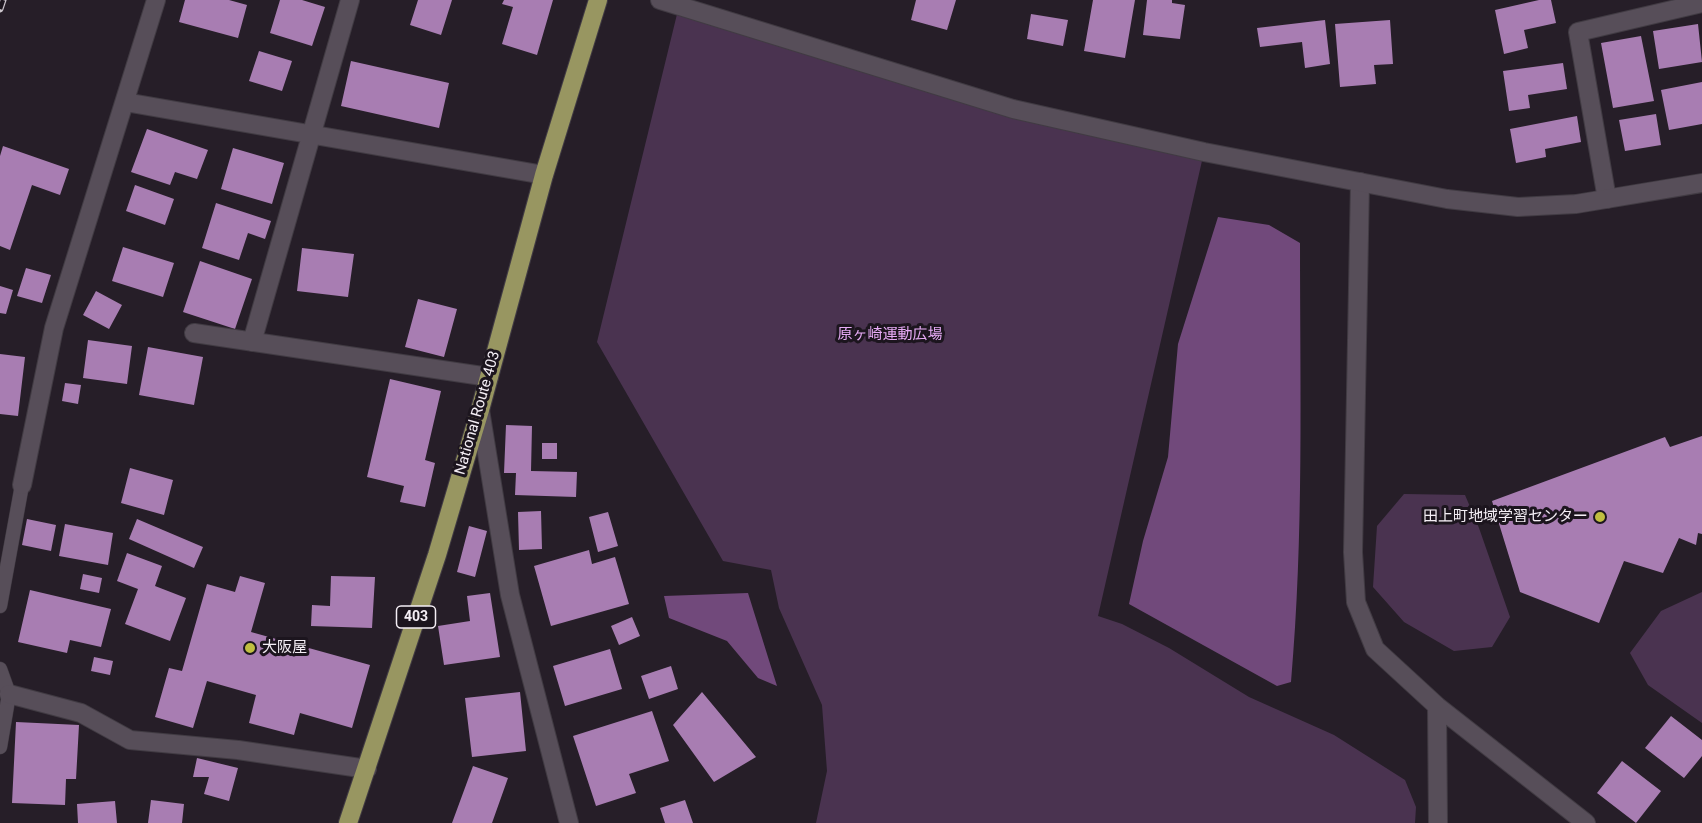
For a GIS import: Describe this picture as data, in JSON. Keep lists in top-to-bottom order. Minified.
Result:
{"streets":{"highway":["National Route 403","403"]},"parks":["原ヶ崎運動広場"],"places":["田上町地域学習センター","大阪屋"]}
